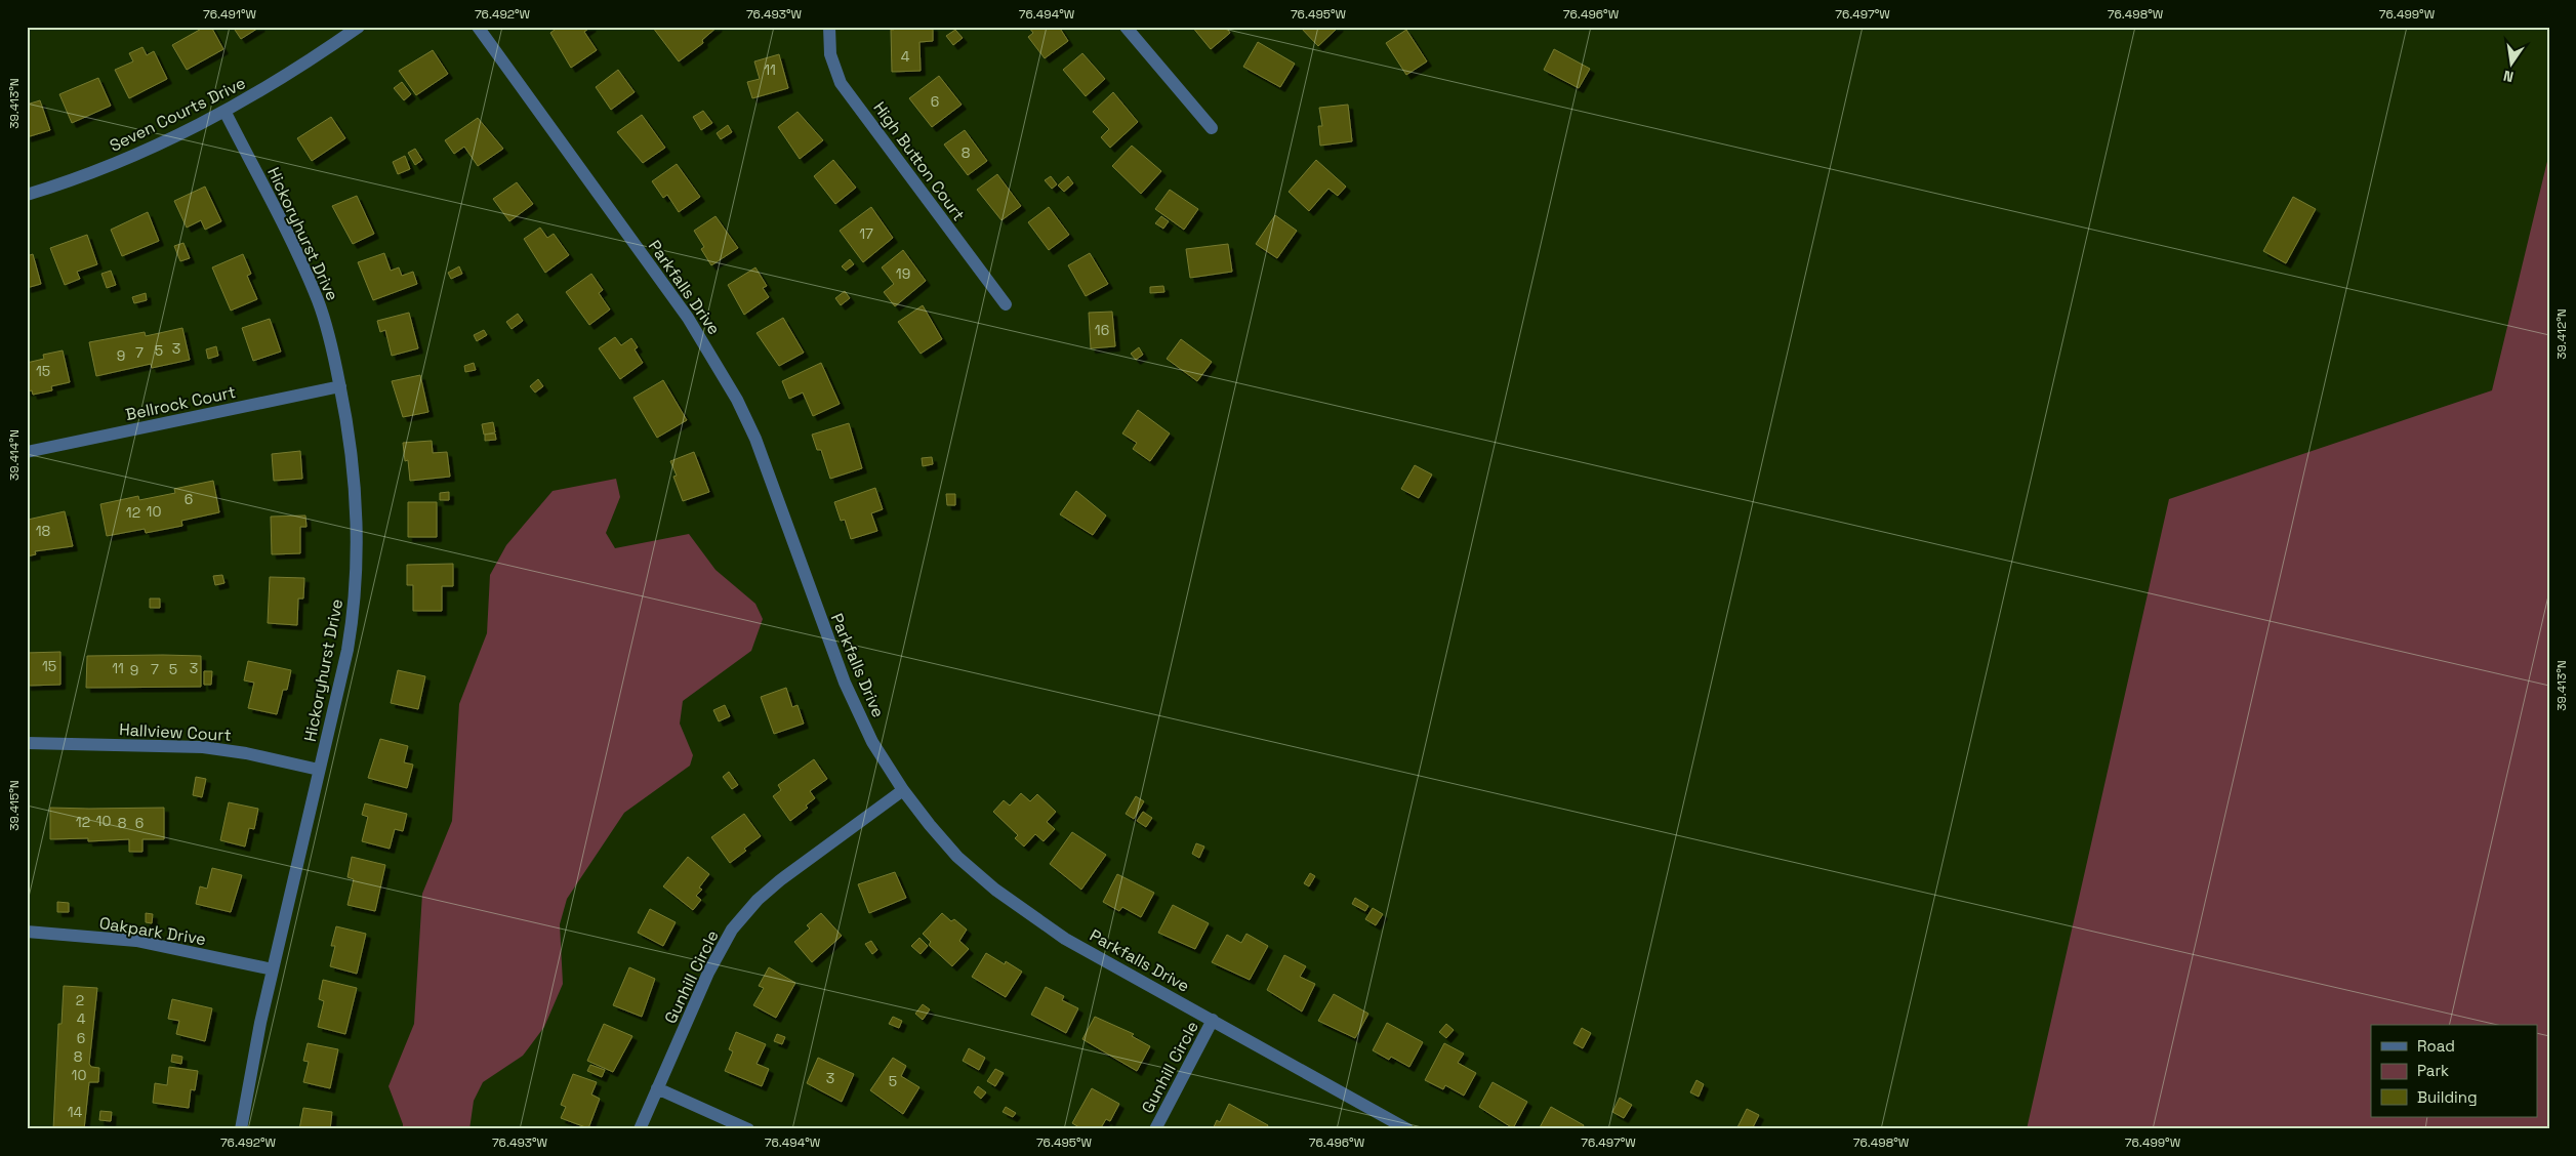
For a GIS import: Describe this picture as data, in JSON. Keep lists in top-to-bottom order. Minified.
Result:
{"streets":{"street":["Seven Courts Drive","High Button Court","Hickoryhurst Drive","Parkfalls Drive","Bellrock Court","Hallview Court","Oakpark Drive","Gunhill Circle"]},"crossings":[["Seven Courts Drive","Hickoryhurst Drive"],["Hickoryhurst Drive","Bellrock Court"],["Hickoryhurst Drive","Hallview Court"],["Hickoryhurst Drive","Oakpark Drive"],["Parkfalls Drive","Gunhill Circle"]],"house_numbers":["4","11","6","8","17","19","16","3","5","7","9","15","6","10","12","18","15","11","3","7","5","9","10","12","8","6","2","4","6","8","10","3","5","14"],"legend":["Road","Park","Building"],"north":"bottom","coordinates":["76.491°W","76.492°W","76.493°W","76.494°W","76.495°W","76.496°W","76.497°W","76.498°W","76.499°W","39.413°N","39.412°N","39.414°N","39.415°N"]}
